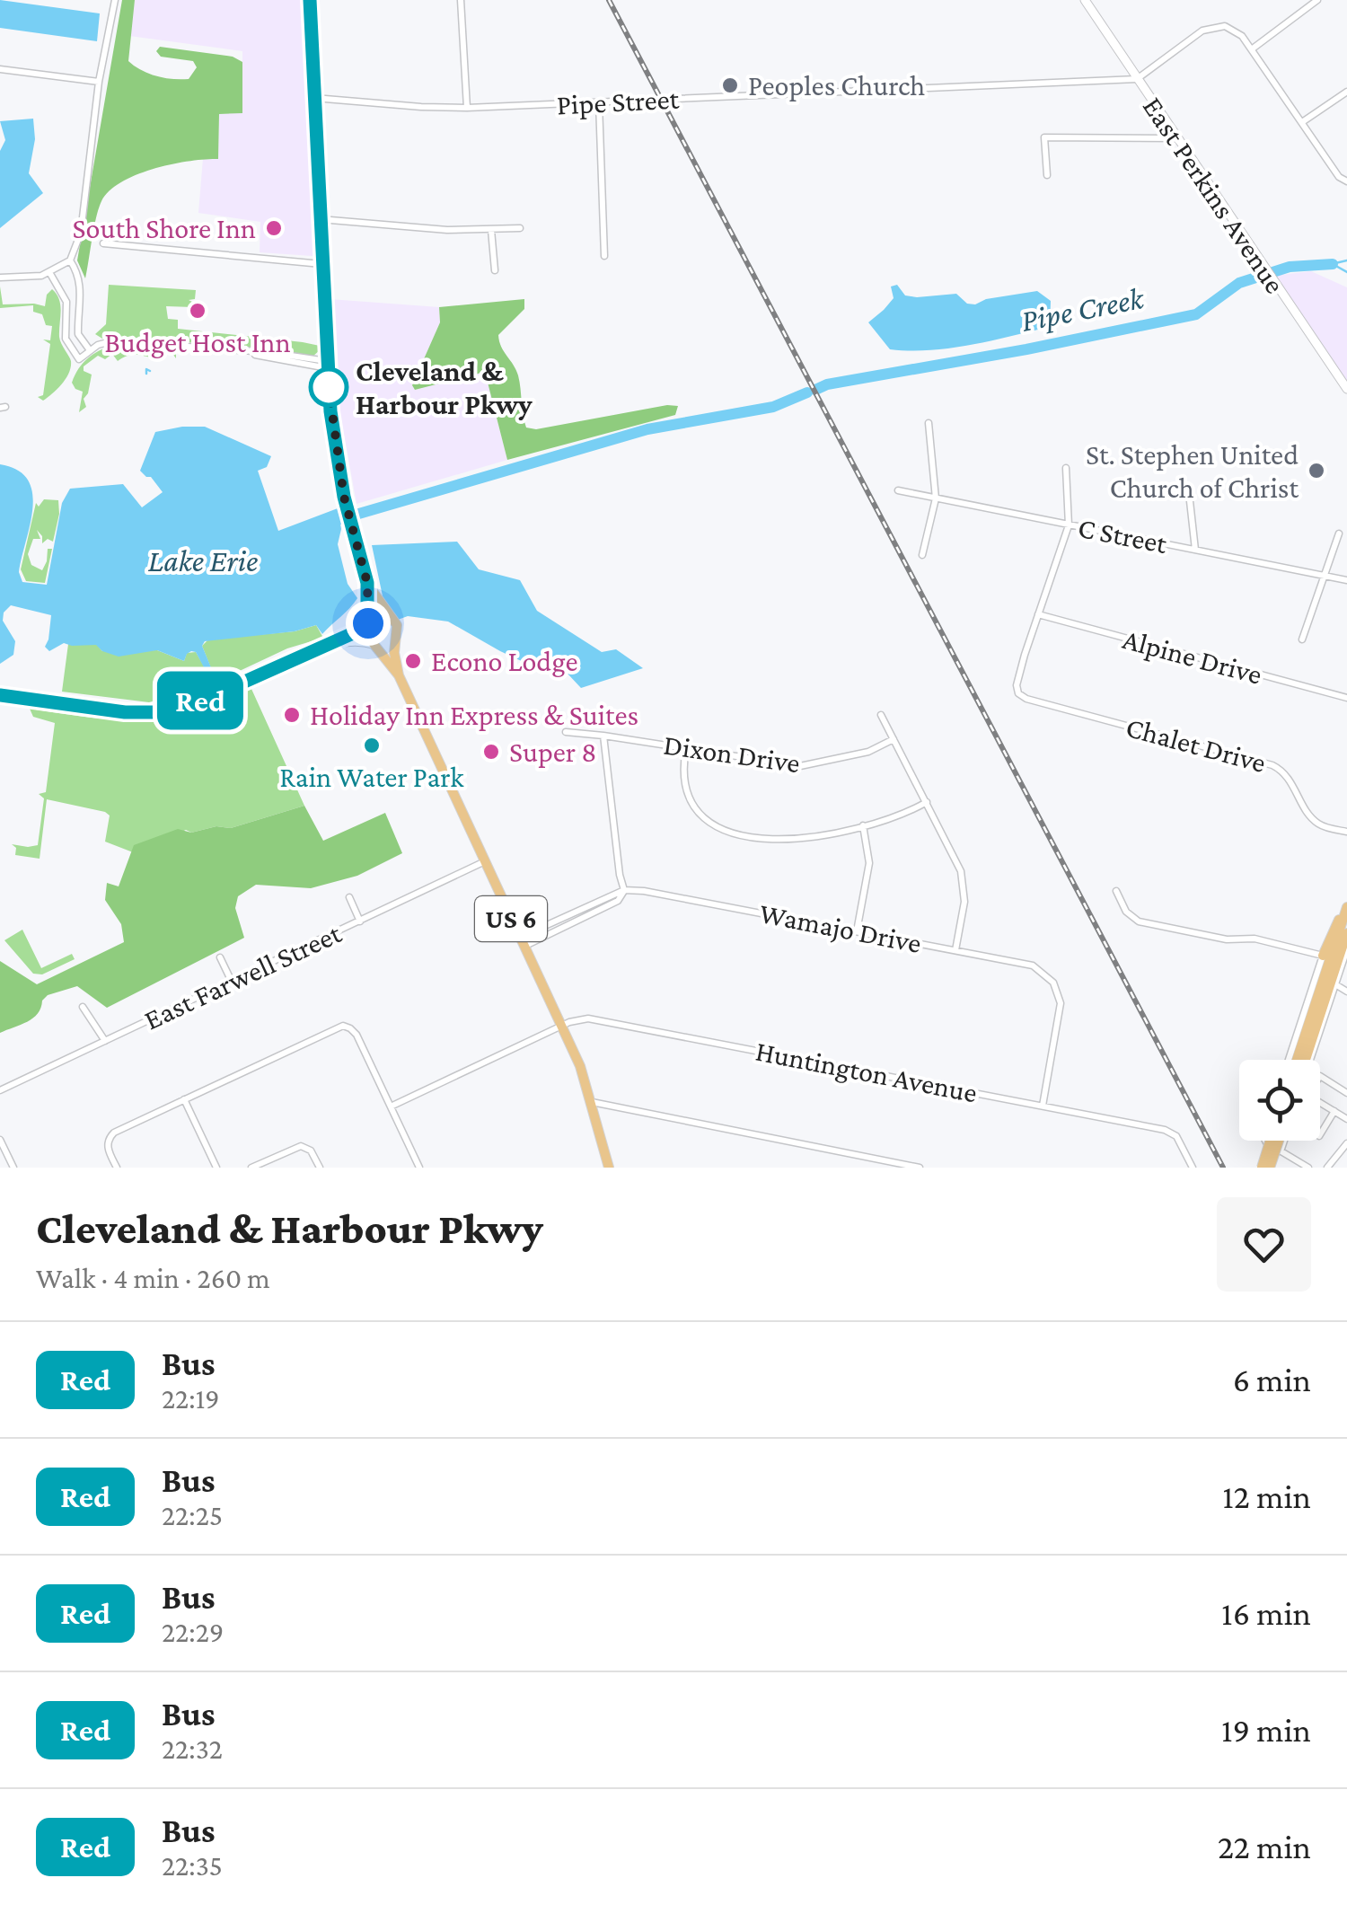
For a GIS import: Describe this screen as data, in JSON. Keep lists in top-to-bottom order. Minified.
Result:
{"streets":{"main road":["East Perkins Avenue","US 6"],"street":["Pipe Street","C Street","Alpine Drive","Chalet Drive","Dixon Drive","Wamajo Drive","East Farwell Street","Huntington Avenue"]},"crossings":[["Pipe Street","East Perkins Avenue"],["Alpine Drive","Chalet Drive"],["US 6","East Farwell Street"],["US 6","Huntington Avenue"],["Wamajo Drive","Huntington Avenue"]],"water":["Pipe Creek","Lake Erie"],"places":["Peoples Church","South Shore Inn","Budget Host Inn","Cleveland & Harbour Pkwy","St. Stephen United Church of Christ","Econo Lodge","Holiday Inn Express & Suites","Rain Water Park","Super 8"],"lines":["bus line Red"],"page":{"on_map":"Red","heading":["Cleveland & Harbour Pkwy","Walk · 4 min · 260 m"],"list":[{"mark":"Red","name":"Bus","note":"22:19","value":"6 min"},{"mark":"Red","name":"Bus","note":"22:25","value":"12 min"},{"mark":"Red","name":"Bus","note":"22:29","value":"16 min"},{"mark":"Red","name":"Bus","note":"22:32","value":"19 min"},{"mark":"Red","name":"Bus","note":"22:35","value":"22 min"}]}}
